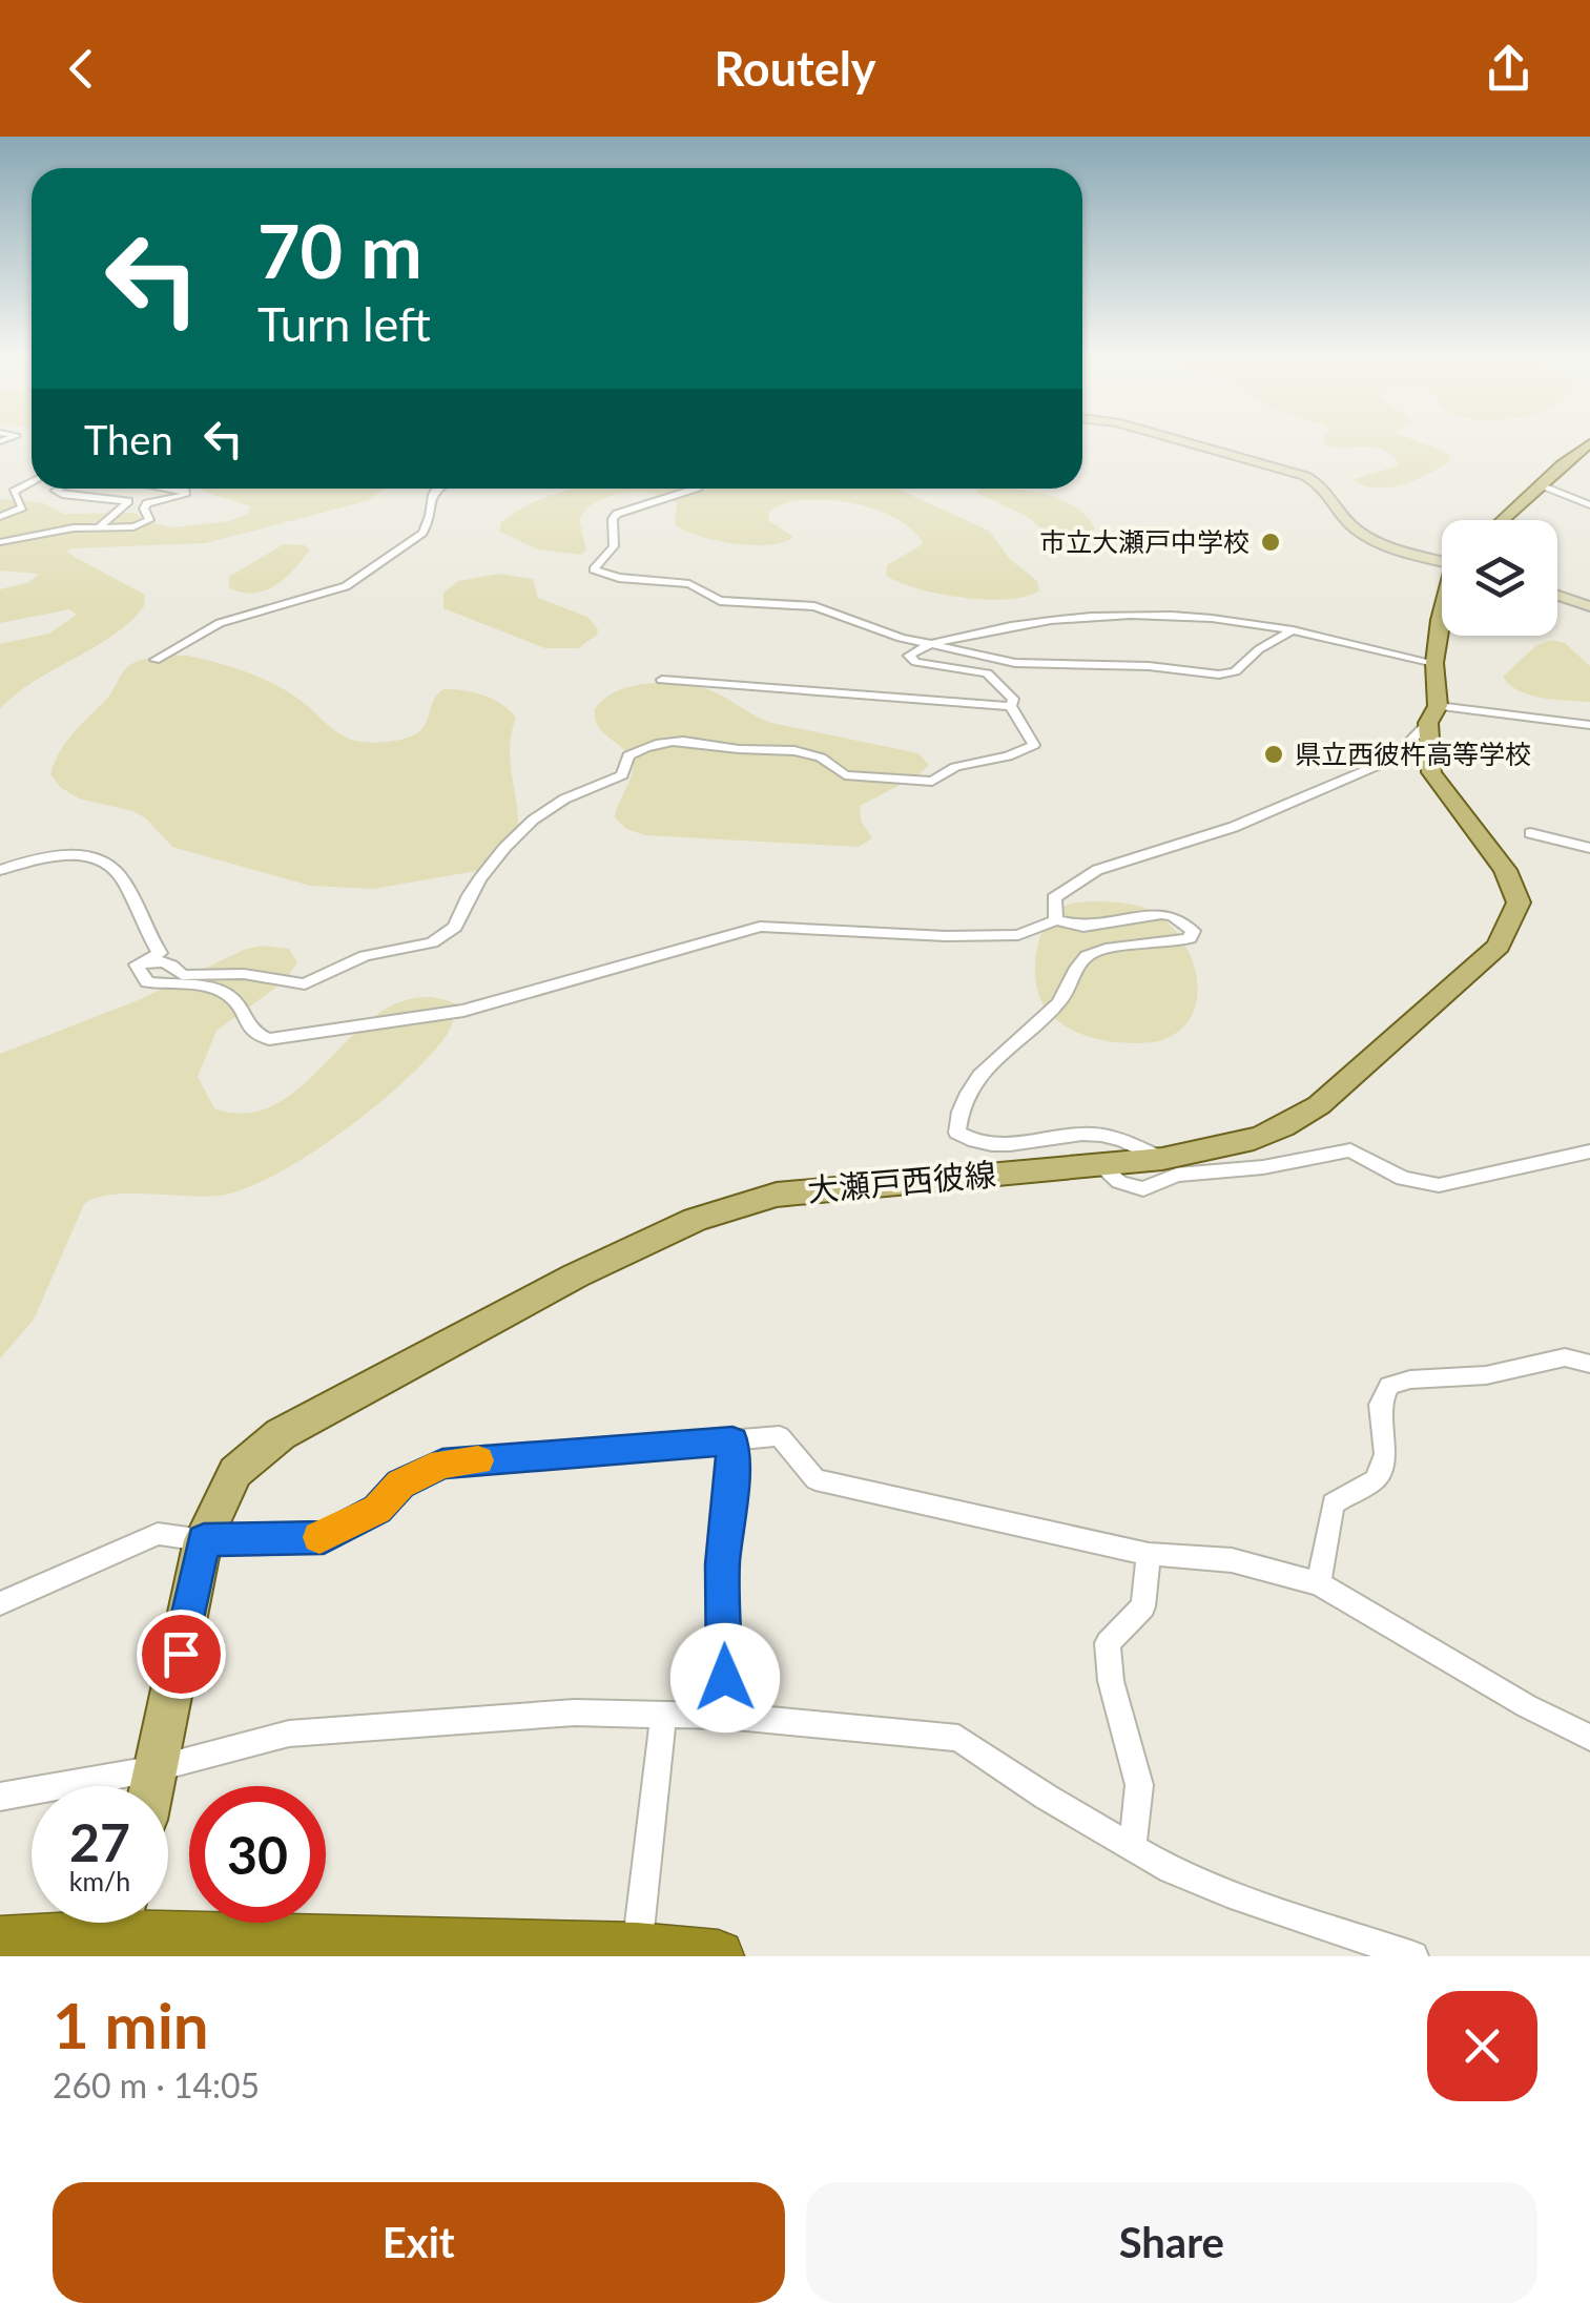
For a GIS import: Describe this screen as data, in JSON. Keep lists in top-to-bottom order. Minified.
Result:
{"streets":{"main road":["大瀬戸西彼線"]},"places":["市立大瀬戸中学校","県立西彼杵高等学校"],"page":{"header":"Routely","turn":["70 m","Turn left"],"then":"Then","speed":"27 km/h","limit":"30","heading":["1 min","260 m · 14:05"],"buttons":["Exit","Share"]}}
